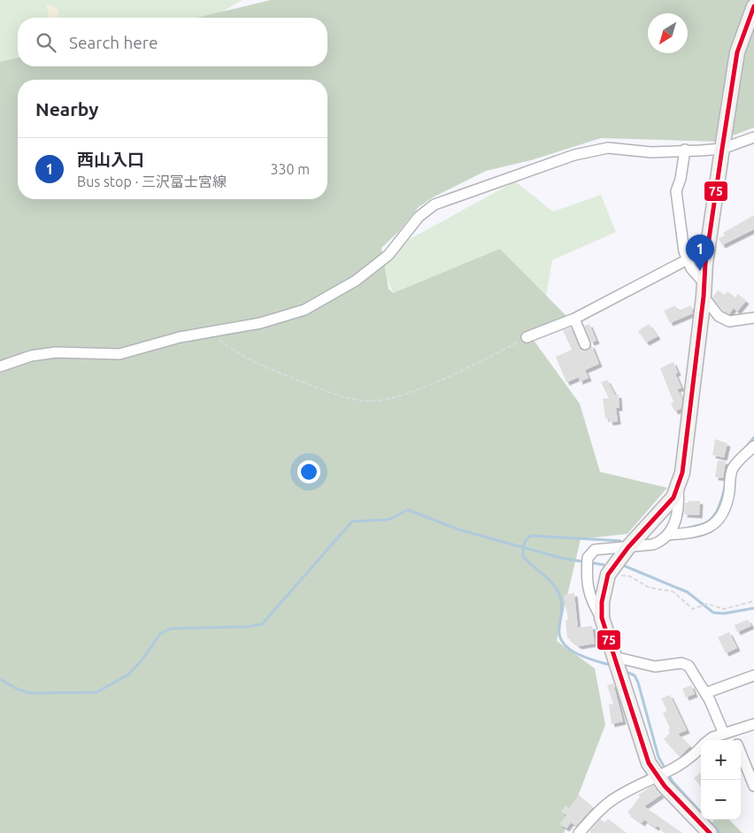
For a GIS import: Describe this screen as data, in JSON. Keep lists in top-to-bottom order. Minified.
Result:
{"lines":["transit line 75"],"north":"bottom left","page":{"search":"Search here","heading":"Nearby","list":[{"mark":"1","name":"西山入口","note":"Bus stop · 三沢富士宮線","value":"330 m"}],"pins":"1","map_buttons":["+","−"]}}
